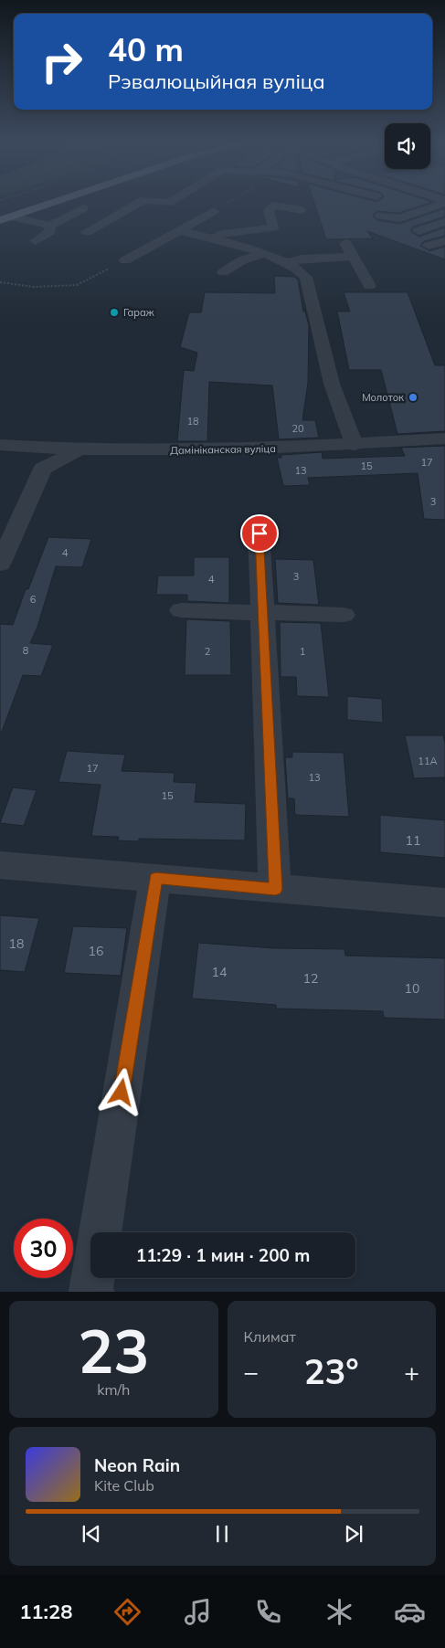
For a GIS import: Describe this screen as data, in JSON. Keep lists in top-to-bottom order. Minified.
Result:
{"streets":{"street":["Дамініканская вуліца"]},"places":["Гараж","Молоток"],"house_numbers":["18","20","17","15","13","3","4","3","4","6","8","2","1","11А","17","13","15","11","18","16","14","12","10"],"page":{"turn":["40 m","Рэвалюцыйная вуліца"],"limit":"30","trip":"11:29 · 1 мин · 200 m","tile":[["23","km/h"],"Климат"],"heat":["−","23°","+"],"song":["Neon Rain","Kite Club"],"tabs":"11:28"}}
